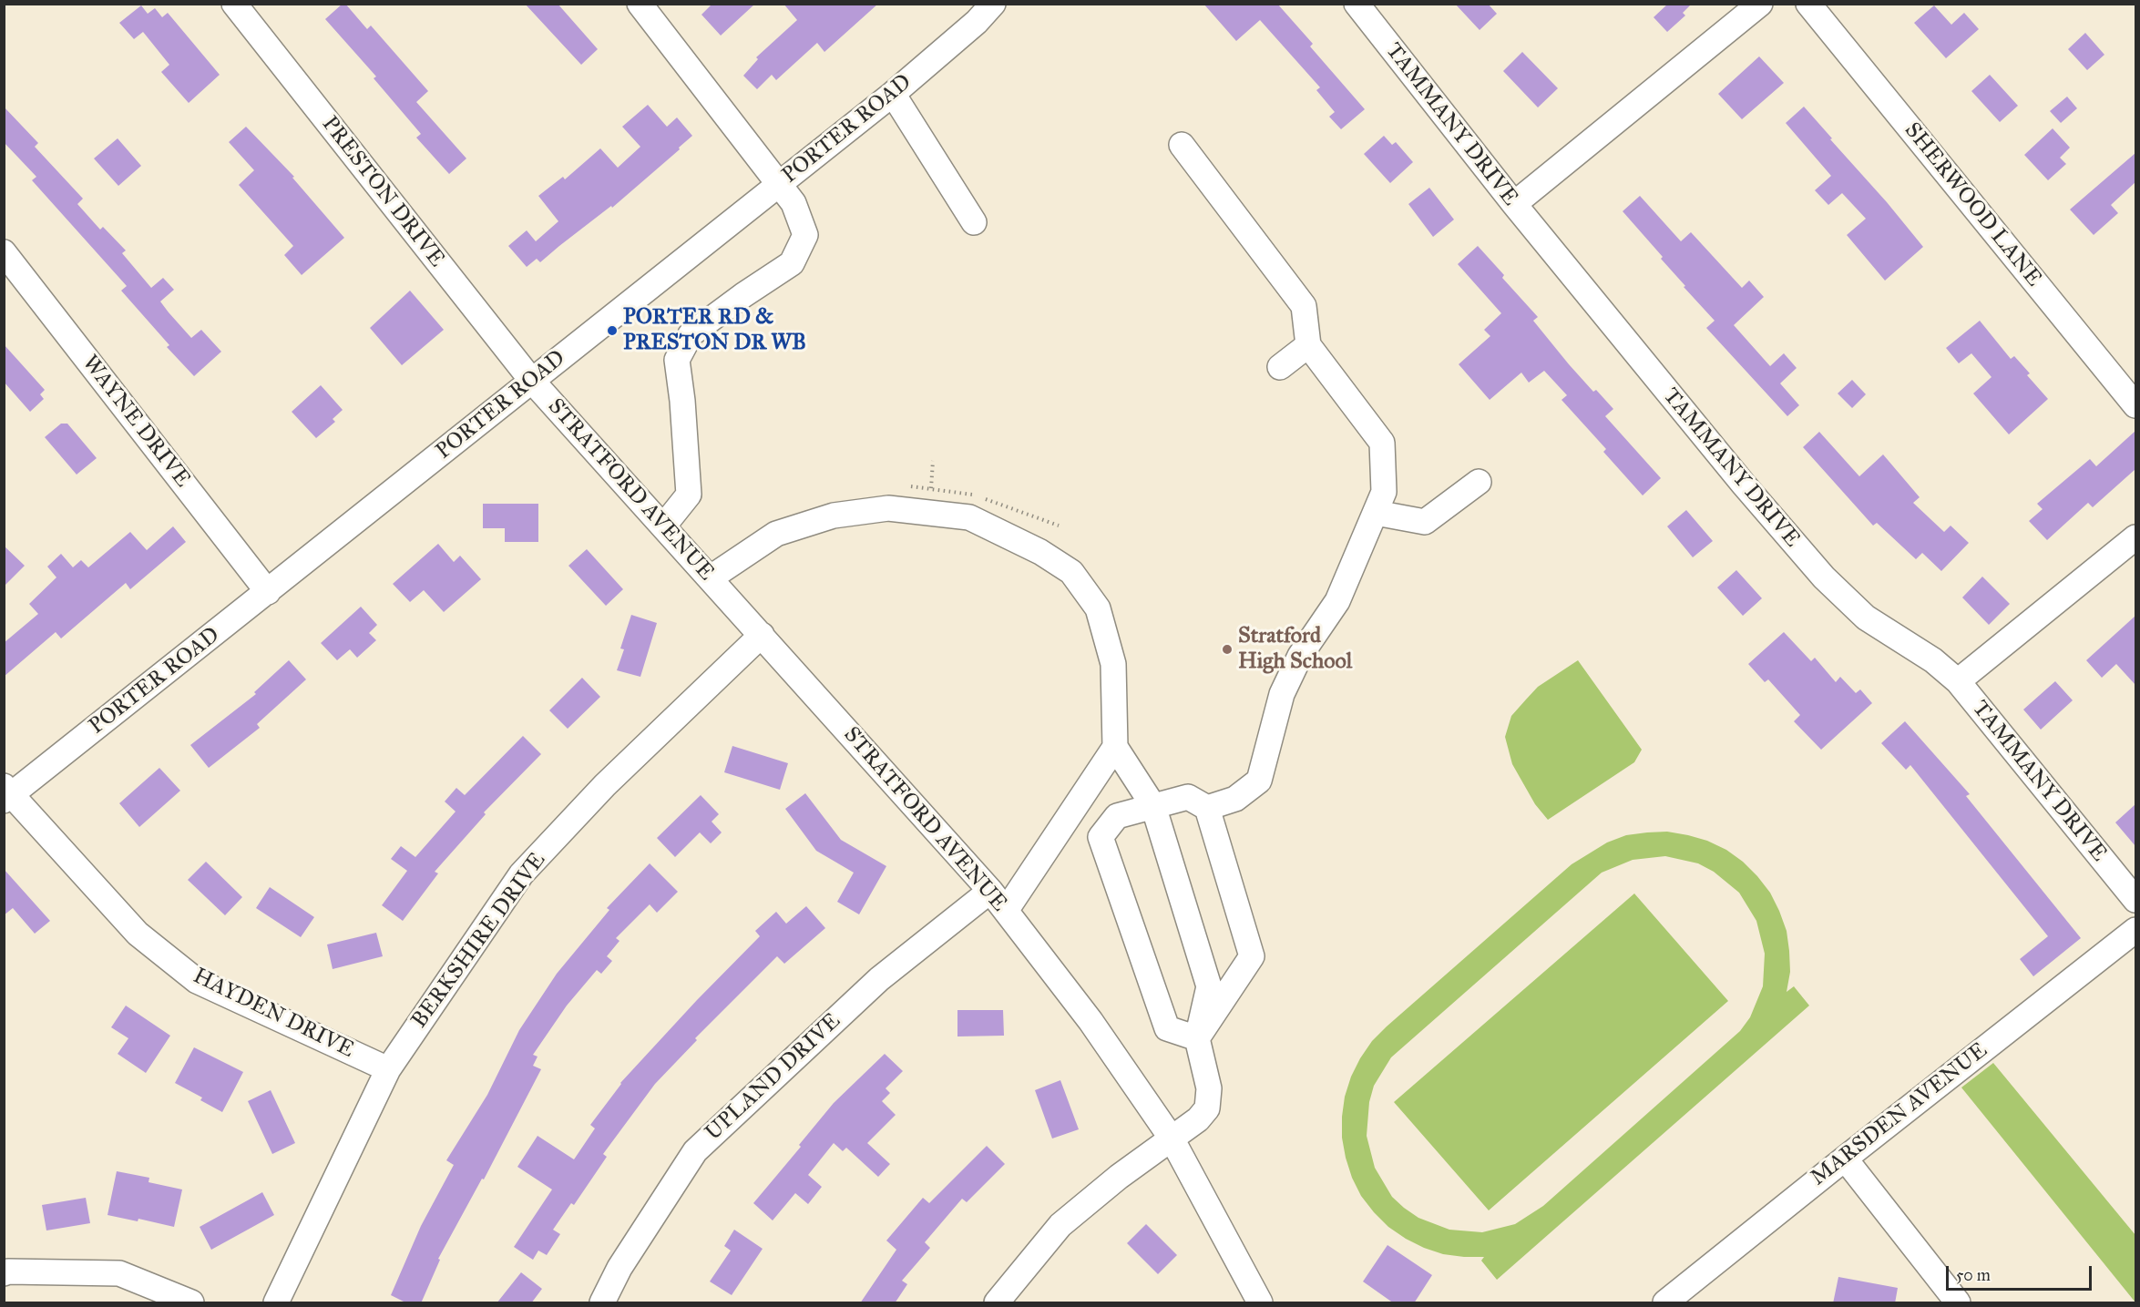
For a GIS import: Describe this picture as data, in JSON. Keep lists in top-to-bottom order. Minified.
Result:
{"streets":{"street":["TAMMANY DRIVE","PORTER ROAD","PRESTON DRIVE","SHERWOOD LANE","WAYNE DRIVE","STRATFORD AVENUE","BERKSHIRE DRIVE","HAYDEN DRIVE","UPLAND DRIVE","MARSDEN AVENUE"]},"crossings":[["PORTER ROAD","PRESTON DRIVE"],["PORTER ROAD","WAYNE DRIVE"],["PORTER ROAD","STRATFORD AVENUE"],["PORTER ROAD","HAYDEN DRIVE"],["PRESTON DRIVE","STRATFORD AVENUE"],["STRATFORD AVENUE","BERKSHIRE DRIVE"],["STRATFORD AVENUE","UPLAND DRIVE"],["BERKSHIRE DRIVE","HAYDEN DRIVE"]],"places":["PORTER RD & PRESTON DR WB","Stratford High School"],"scale_bar":"50 m"}
